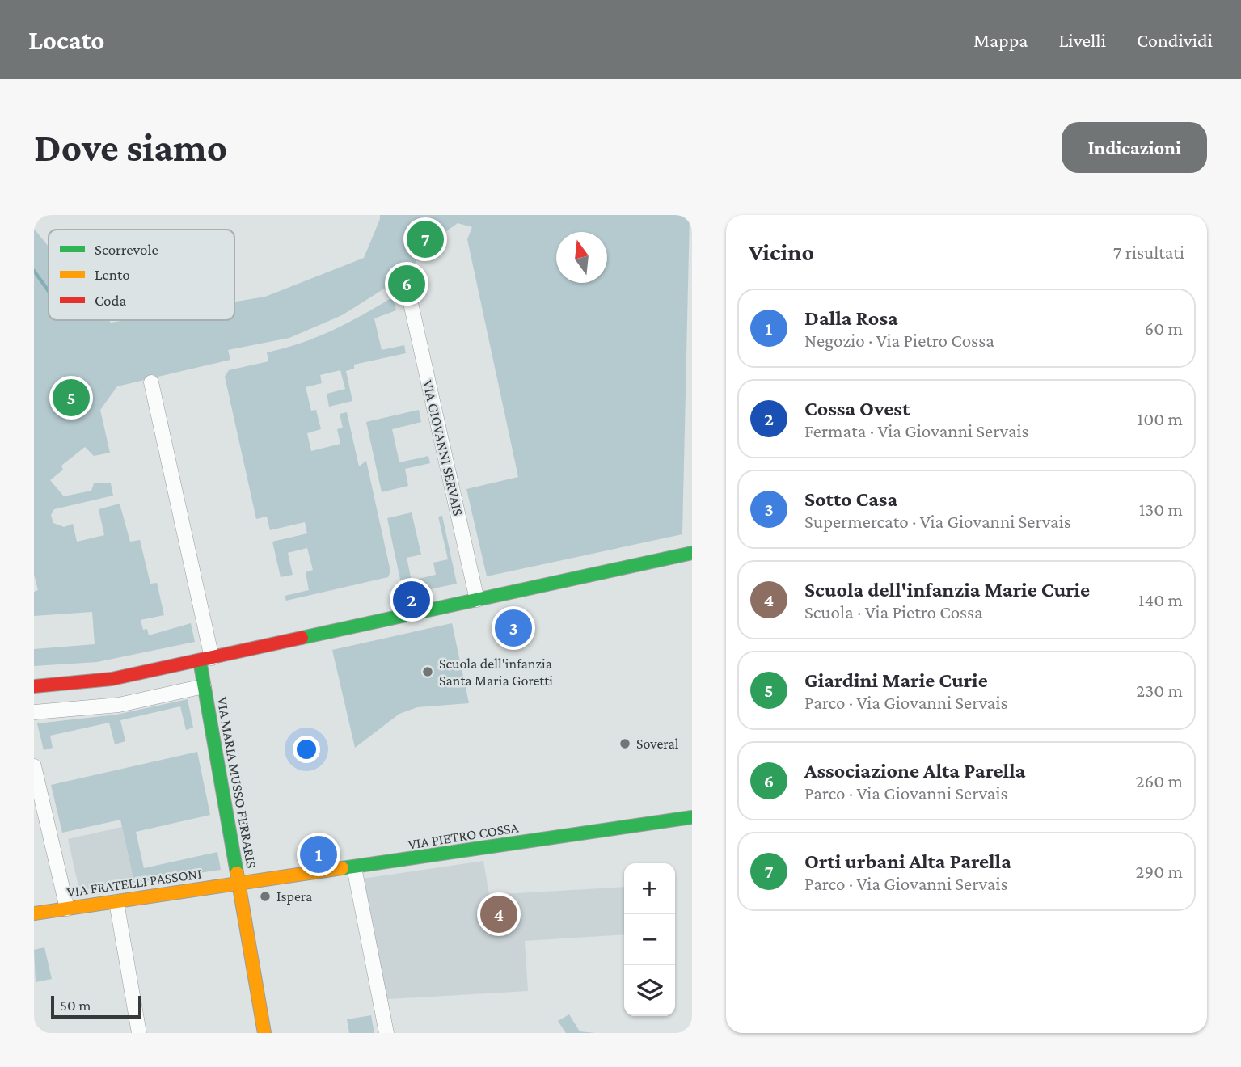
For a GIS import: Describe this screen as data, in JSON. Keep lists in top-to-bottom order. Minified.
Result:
{"streets":{"street":["VIA GIOVANNI SERVAIS","VIA MARIA MUSSO FERRARIS","VIA PIETRO COSSA","VIA FRATELLI PASSONI"]},"crossings":[["VIA MARIA MUSSO FERRARIS","VIA PIETRO COSSA"],["VIA MARIA MUSSO FERRARIS","VIA FRATELLI PASSONI"],["VIA PIETRO COSSA","VIA FRATELLI PASSONI"]],"places":["Scuola dell'infanzia Santa Maria Goretti","Soveral","Ispera"],"legend":["Scorrevole","Lento","Coda"],"scale_bar":"50 m","north":"top","page":{"header":"Locato","nav":["Mappa","Livelli","Condividi"],"buttons":"Indicazioni","title":"Dove siamo","heading":["Vicino","7 risultati"],"pins":["7","6","5","2","3","1","4"],"list":[{"mark":"1","name":"Dalla Rosa","note":"Negozio · Via Pietro Cossa","value":"60 m"},{"mark":"2","name":"Cossa Ovest","note":"Fermata · Via Giovanni Servais","value":"100 m"},{"mark":"3","name":"Sotto Casa","note":"Supermercato · Via Giovanni Servais","value":"130 m"},{"mark":"4","name":"Scuola dell'infanzia Marie Curie","note":"Scuola · Via Pietro Cossa","value":"140 m"},{"mark":"5","name":"Giardini Marie Curie","note":"Parco · Via Giovanni Servais","value":"230 m"},{"mark":"6","name":"Associazione Alta Parella","note":"Parco · Via Giovanni Servais","value":"260 m"},{"mark":"7","name":"Orti urbani Alta Parella","note":"Parco · Via Giovanni Servais","value":"290 m"}],"map_buttons":["+","−"],"scale":"50 m"}}
